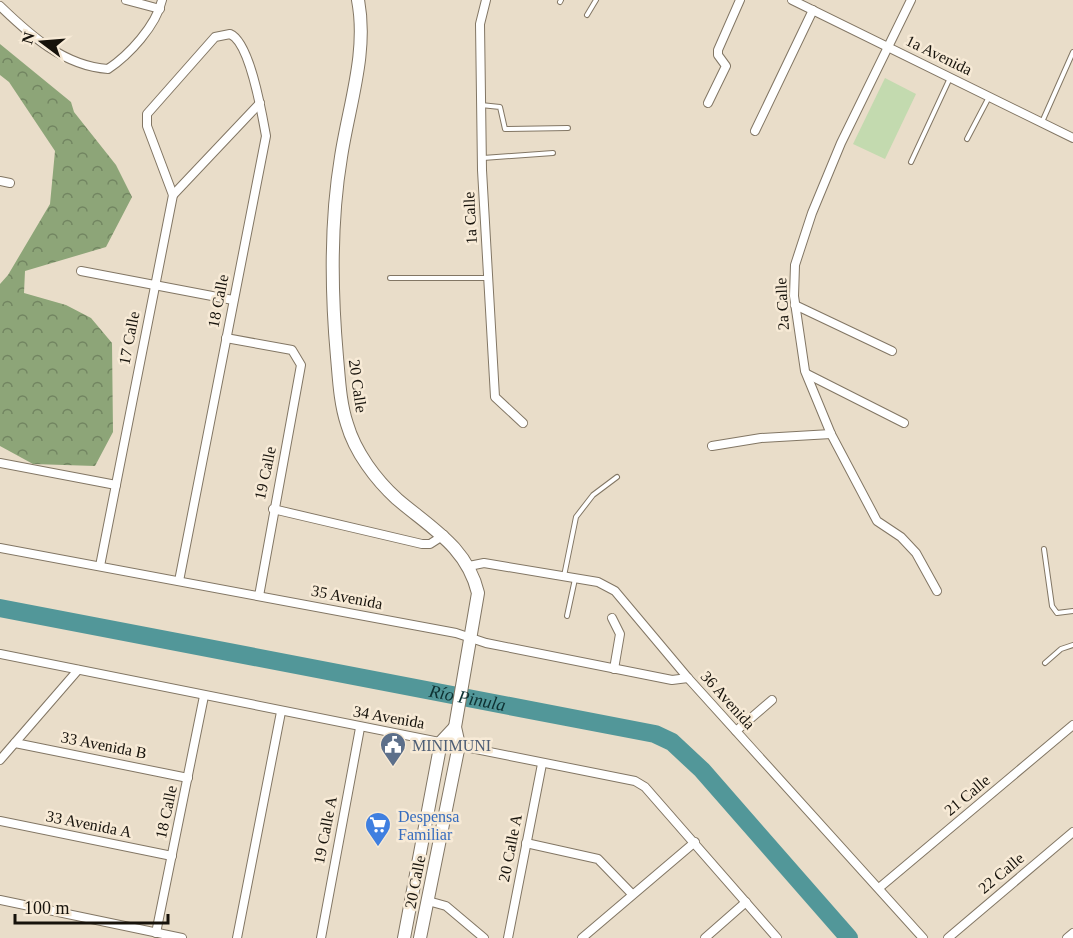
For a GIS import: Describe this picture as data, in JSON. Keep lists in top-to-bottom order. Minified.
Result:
{"streets":{"main road":["20 Calle"],"street":["1a Avenida","1a Calle","18 Calle","2a Calle","17 Calle","19 Calle","35 Avenida","36 Avenida","34 Avenida","33 Avenida B","21 Calle","33 Avenida A","19 Calle A","20 Calle A","22 Calle"]},"crossings":[["1a Avenida","2a Calle"],["18 Calle","17 Calle"],["18 Calle","19 Calle"],["18 Calle","35 Avenida"],["18 Calle","34 Avenida"],["18 Calle","33 Avenida B"],["18 Calle","33 Avenida A"],["17 Calle","35 Avenida"],["20 Calle","35 Avenida"],["20 Calle","36 Avenida"],["20 Calle","34 Avenida"],["19 Calle","35 Avenida"],["35 Avenida","36 Avenida"],["36 Avenida","21 Calle"],["34 Avenida","19 Calle A"],["34 Avenida","20 Calle A"]],"water":["Río Pinula"],"places":{"public building":["MINIMUNI"],"supermarket":["Despensa Familiar"]},"scale_bar":"100 m","north":"left"}
